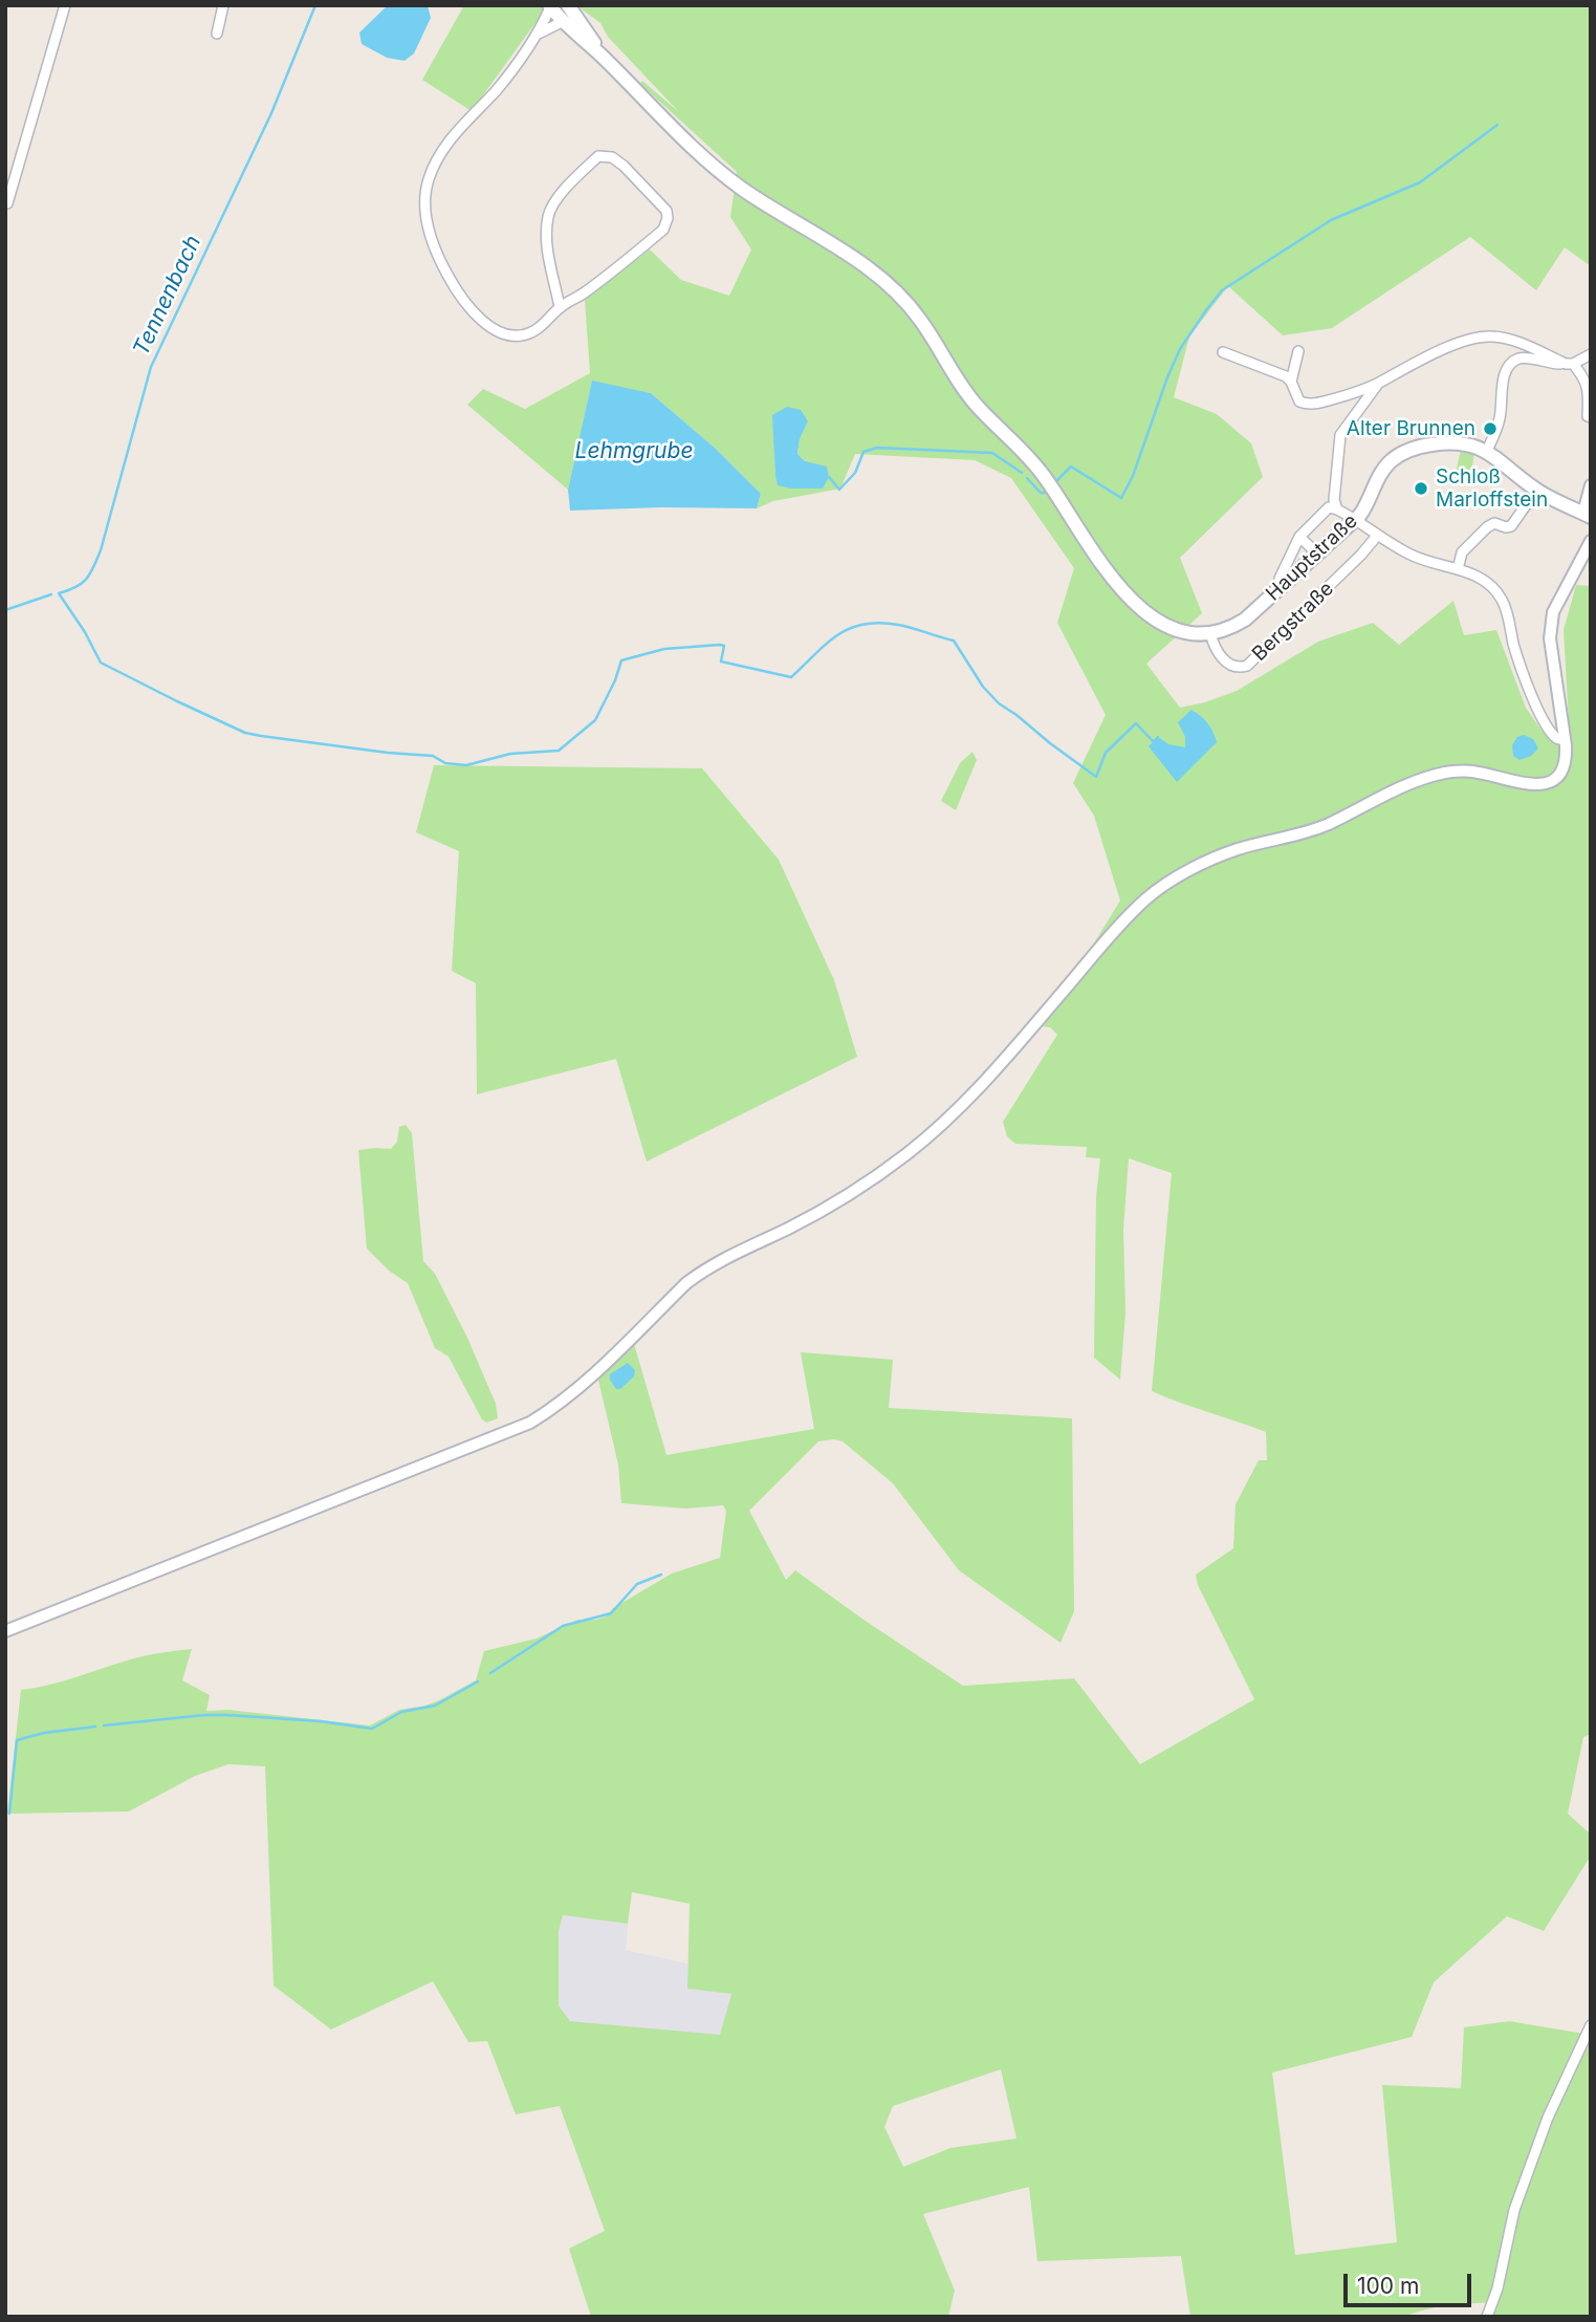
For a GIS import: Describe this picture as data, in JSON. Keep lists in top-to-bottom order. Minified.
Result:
{"streets":{"main road":["Hauptstraße"],"street":["Bergstraße"]},"crossings":[["Hauptstraße","Bergstraße"]],"water":["Tennenbach","Lehmgrube"],"places":["Alter Brunnen","Schloß Marloffstein"],"scale_bar":"100 m"}
